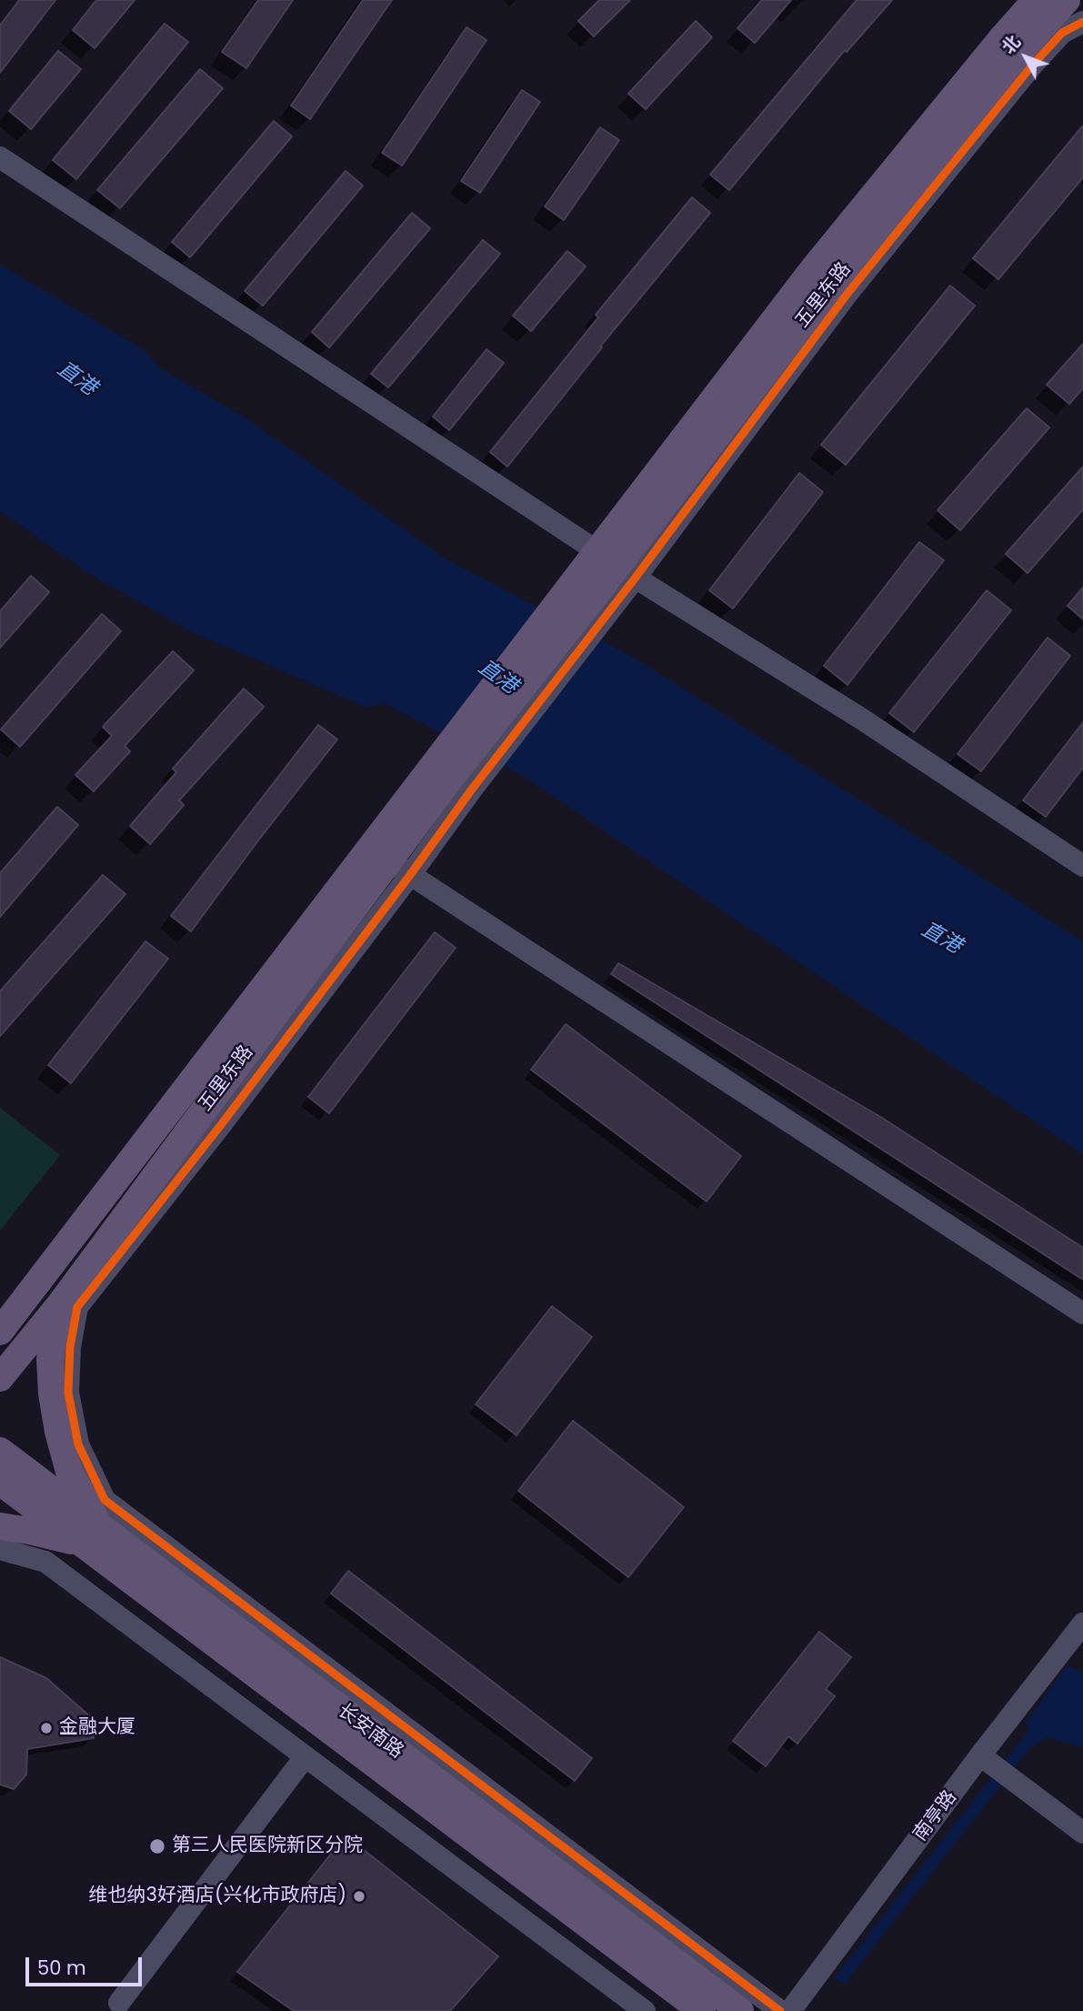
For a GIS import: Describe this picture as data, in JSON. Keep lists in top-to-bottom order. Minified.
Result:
{"streets":{"main road":["五里东路","长安南路"],"street":["南亭路"]},"water":["直港"],"places":["金融大厦","第三人民医院新区分院","维也纳3好酒店(兴化市政府店)"],"scale_bar":"50 m","north":"top left"}
